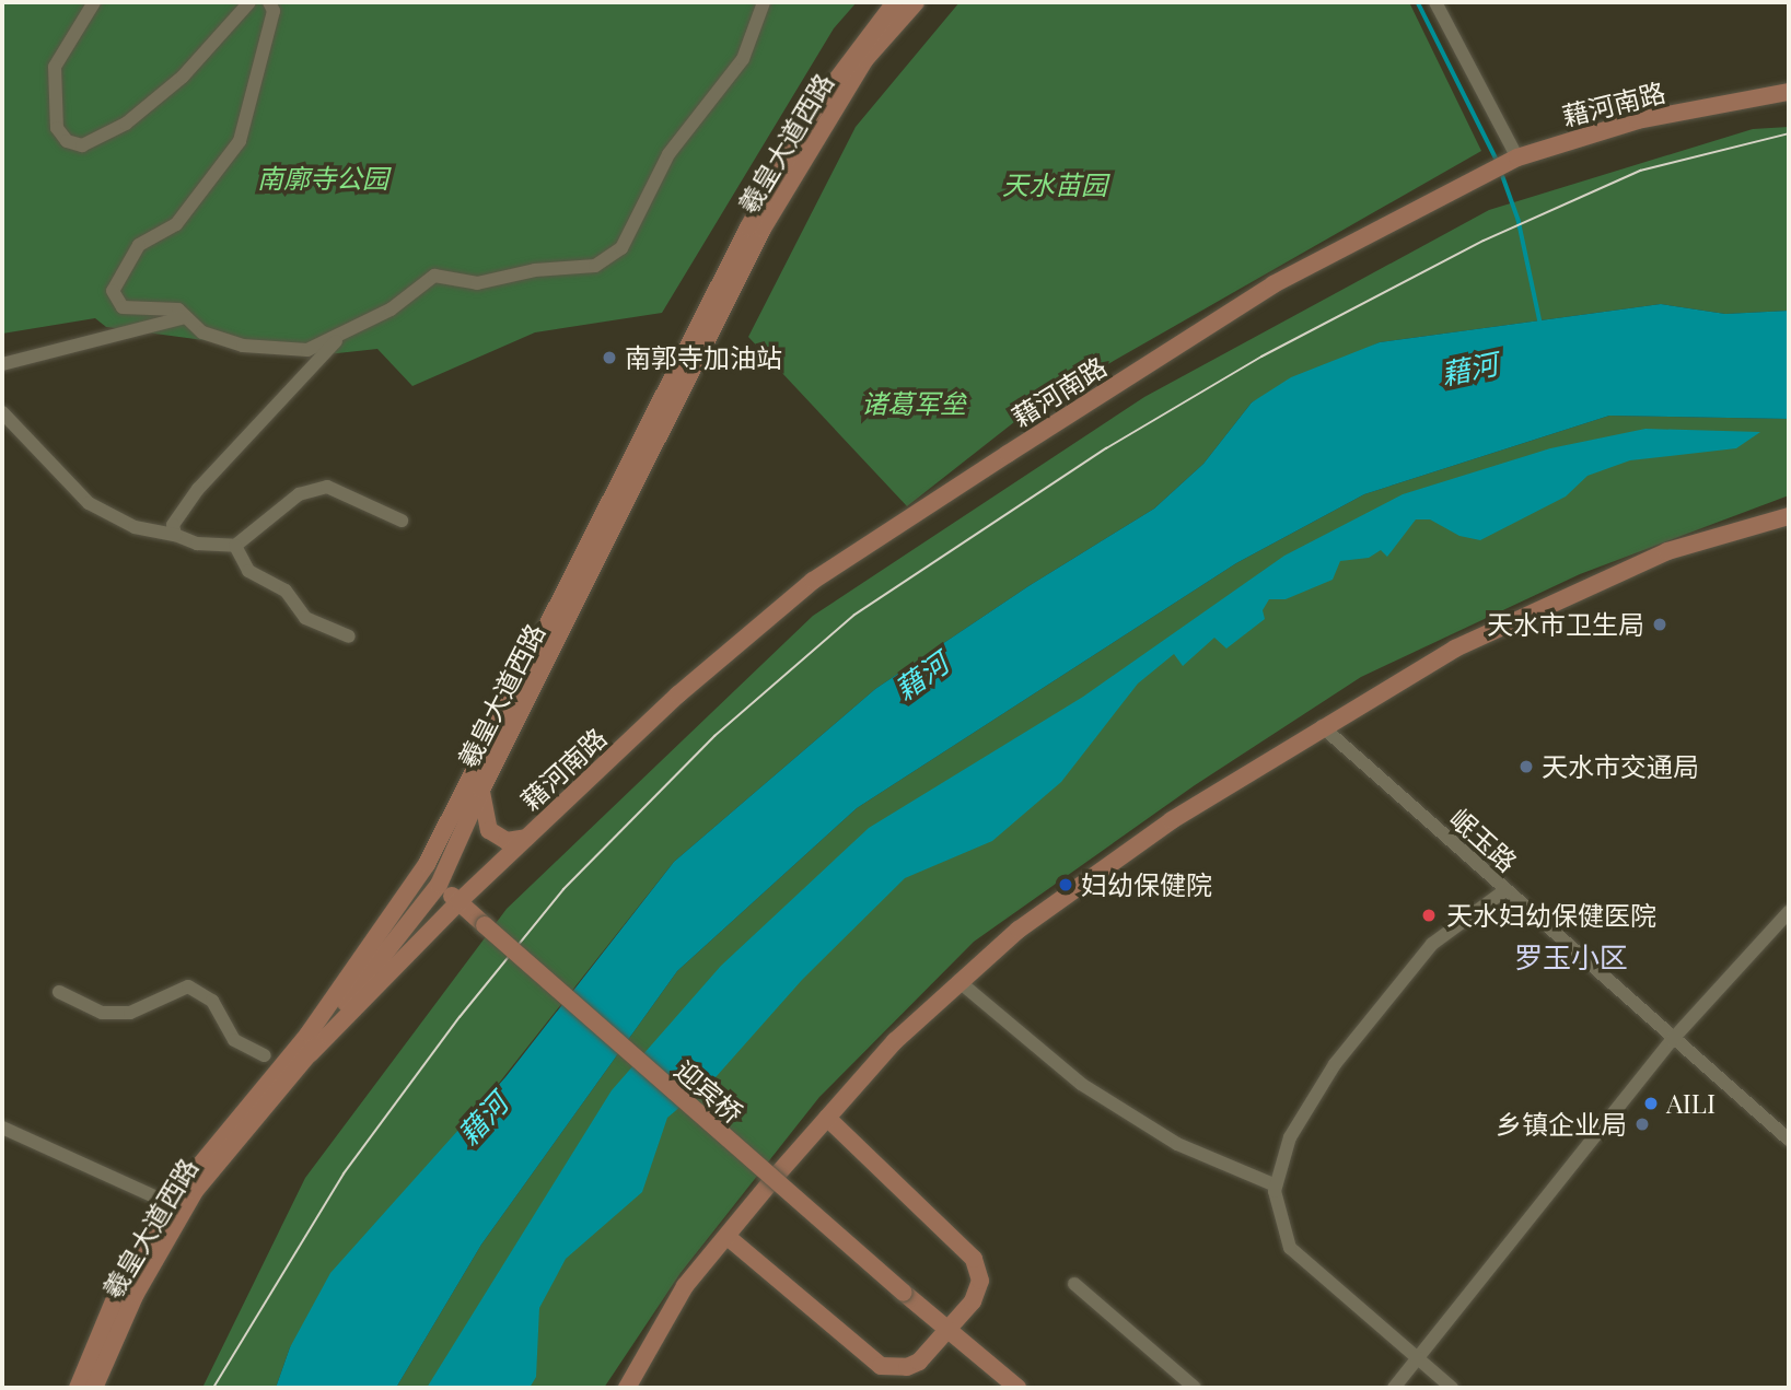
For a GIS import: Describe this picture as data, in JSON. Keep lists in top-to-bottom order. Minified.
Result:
{"streets":{"main road":["藉河南路","羲皇大道西路","迎宾桥"],"street":["岷玉路"]},"crossings":[["藉河南路","羲皇大道西路"],["藉河南路","迎宾桥"],["羲皇大道西路","迎宾桥"]],"districts":["罗玉小区"],"water":["藉河"],"parks":["南廓寺公园","天水苗园","诸葛军垒"],"places":["南郭寺加油站","天水市卫生局","天水市交通局","妇幼保健院","天水妇幼保健医院","AILI","乡镇企业局"]}
